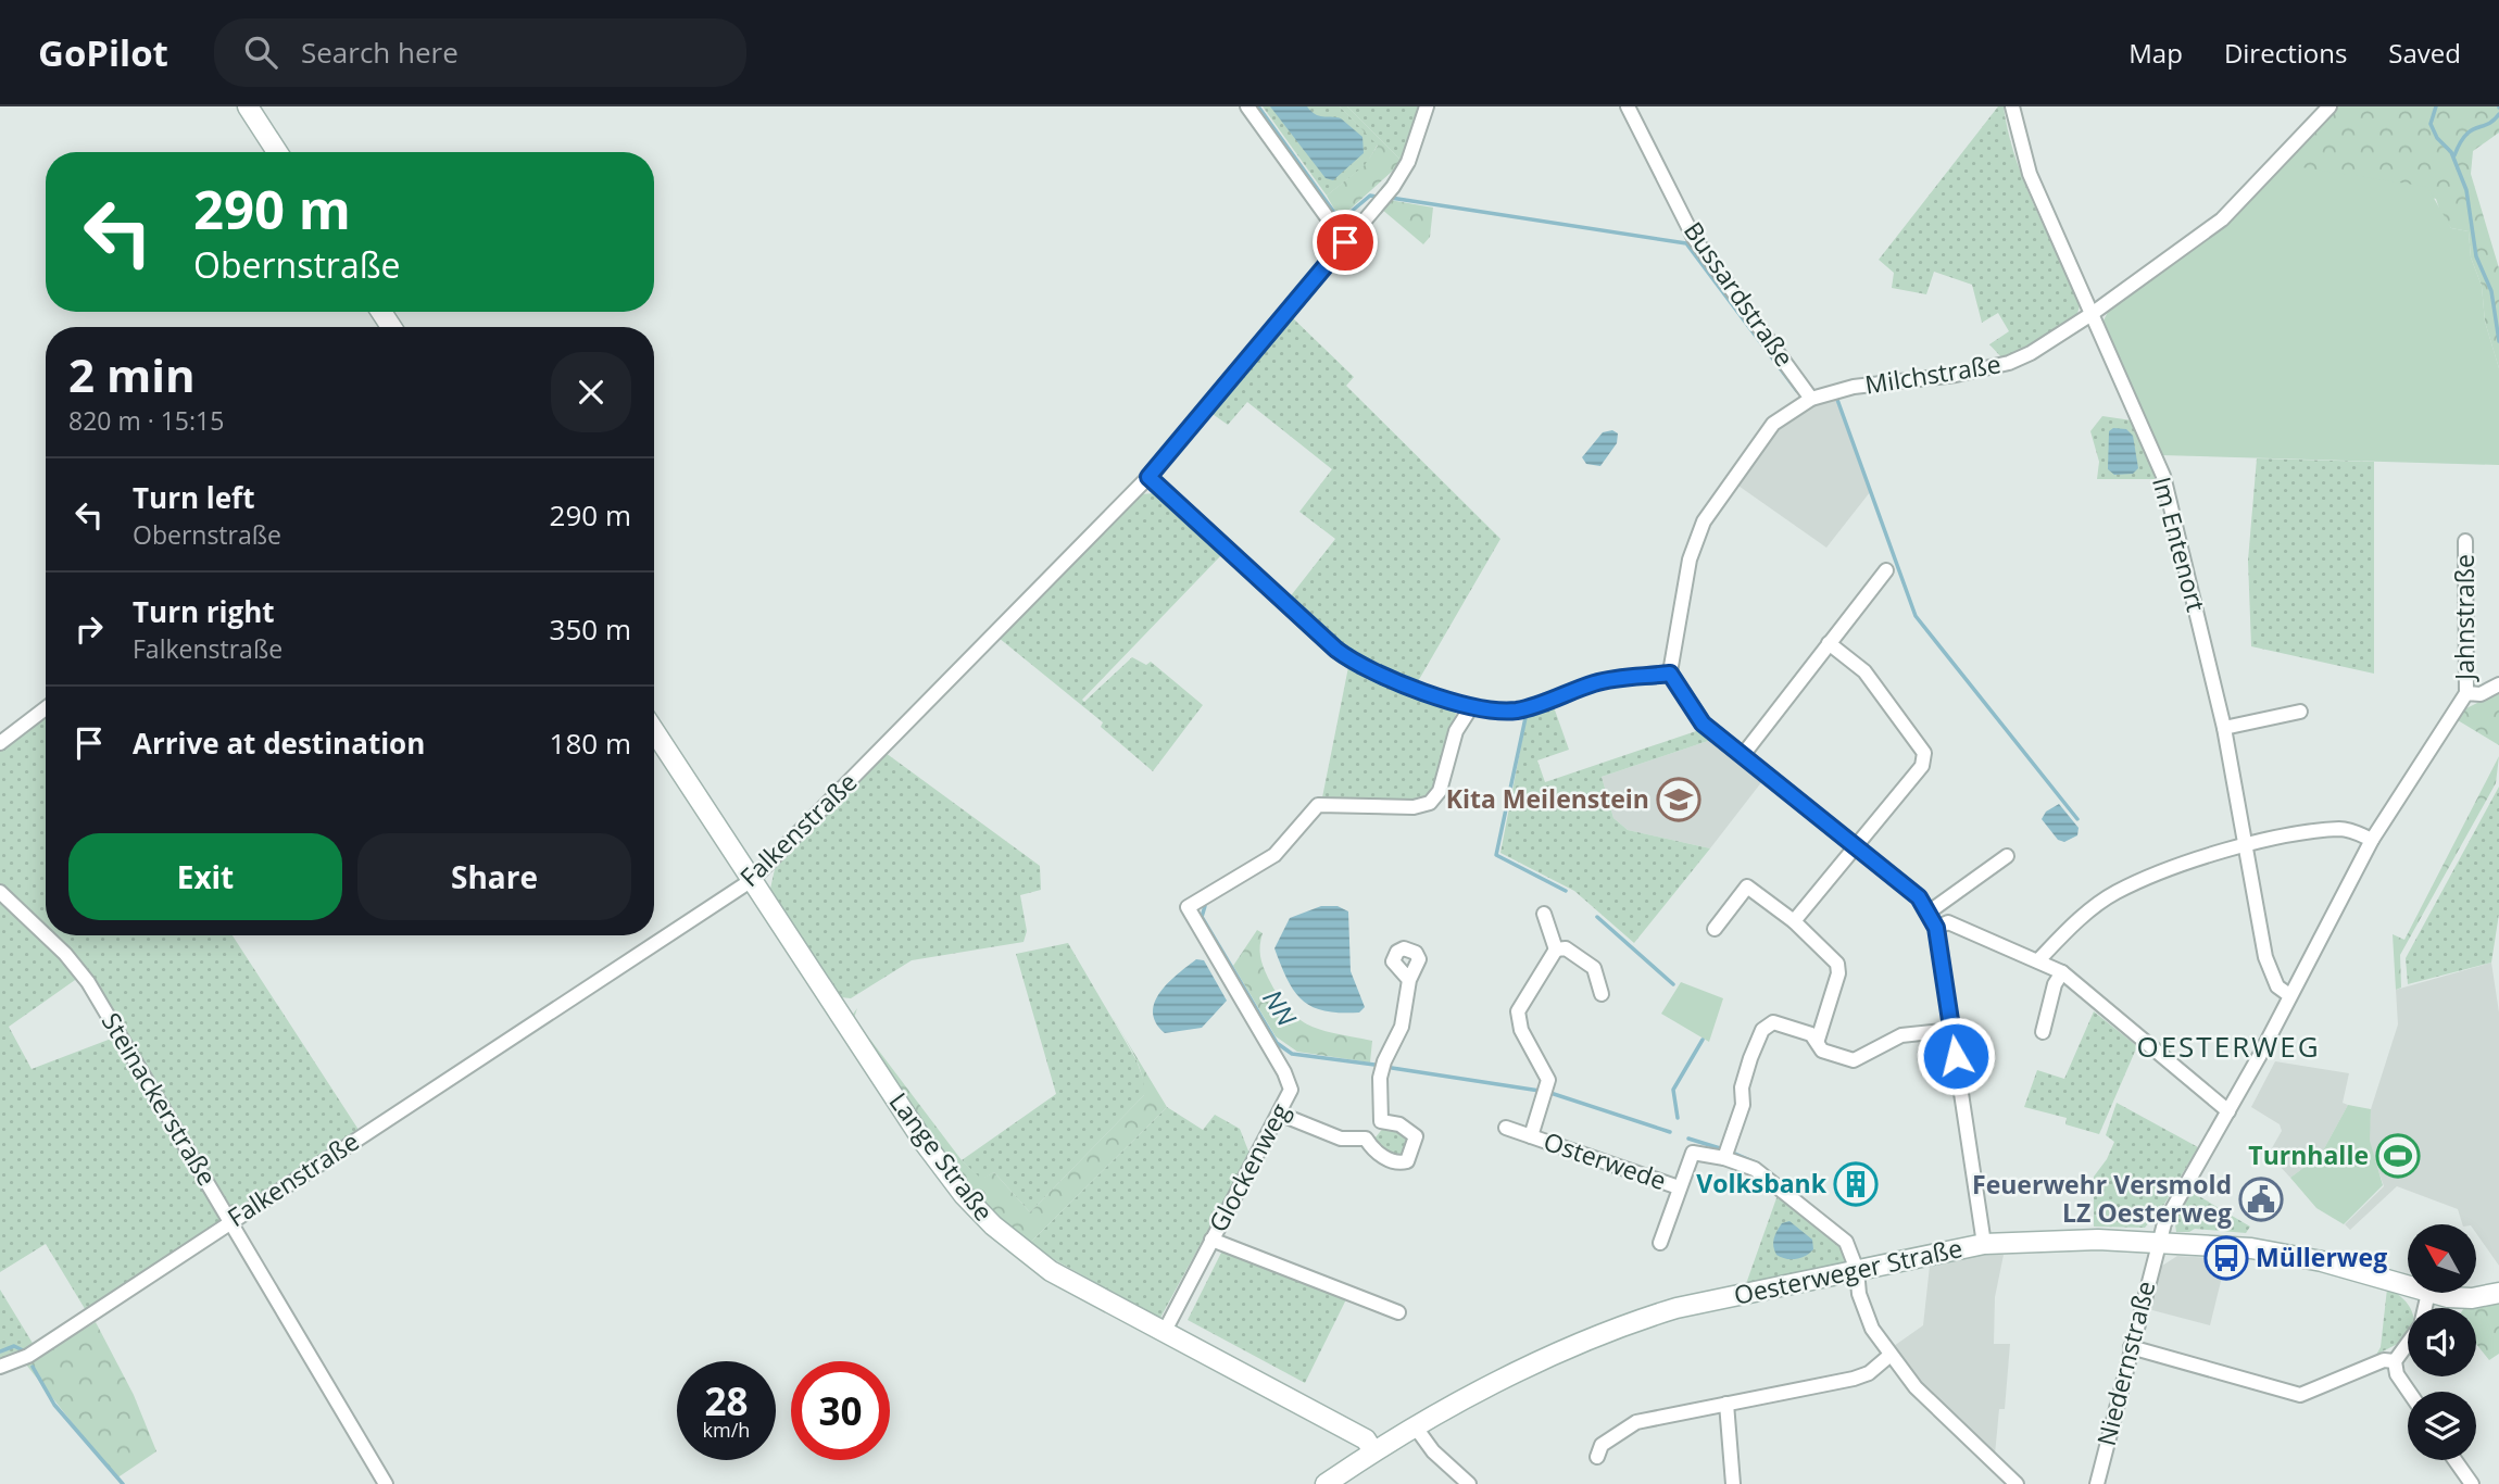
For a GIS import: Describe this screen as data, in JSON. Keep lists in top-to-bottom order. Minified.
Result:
{"streets":{"main road":["Lange Straße","Oesterweger Straße"],"street":["Bussardstraße","Milchstraße","Im Entenort","Jahnstraße","Falkenstraße","Steinackerstraße","Osterwede","Glockenweg","Niedernstraße"]},"crossings":[["Bussardstraße","Milchstraße"],["Milchstraße","Im Entenort"],["Falkenstraße","Steinackerstraße"],["Falkenstraße","Lange Straße"],["Lange Straße","Glockenweg"],["Lange Straße","Oesterweger Straße"],["Osterwede","Oesterweger Straße"],["Oesterweger Straße","Niedernstraße"]],"districts":["OESTERWEG"],"water":["NN"],"places":{"school or university":["Kita Meilenstein"],"sports":["Turnhalle"],"building":["Volksbank"],"public building":["Feuerwehr Versmold LZ Oesterweg"],"bus stop":["Müllerweg"]},"north":"top left","page":{"header":"GoPilot","search":"Search here","nav":["Map","Directions","Saved"],"turn":["290 m","Obernstraße"],"heading":["2 min","820 m · 15:15"],"list":[{"name":"Turn left","note":"Obernstraße","value":"290 m"},{"name":"Turn right","note":"Falkenstraße","value":"350 m"},{"name":"Arrive at destination","value":"180 m"}],"buttons":["Exit","Share"],"speed":"28 km/h","limit":"30"}}
